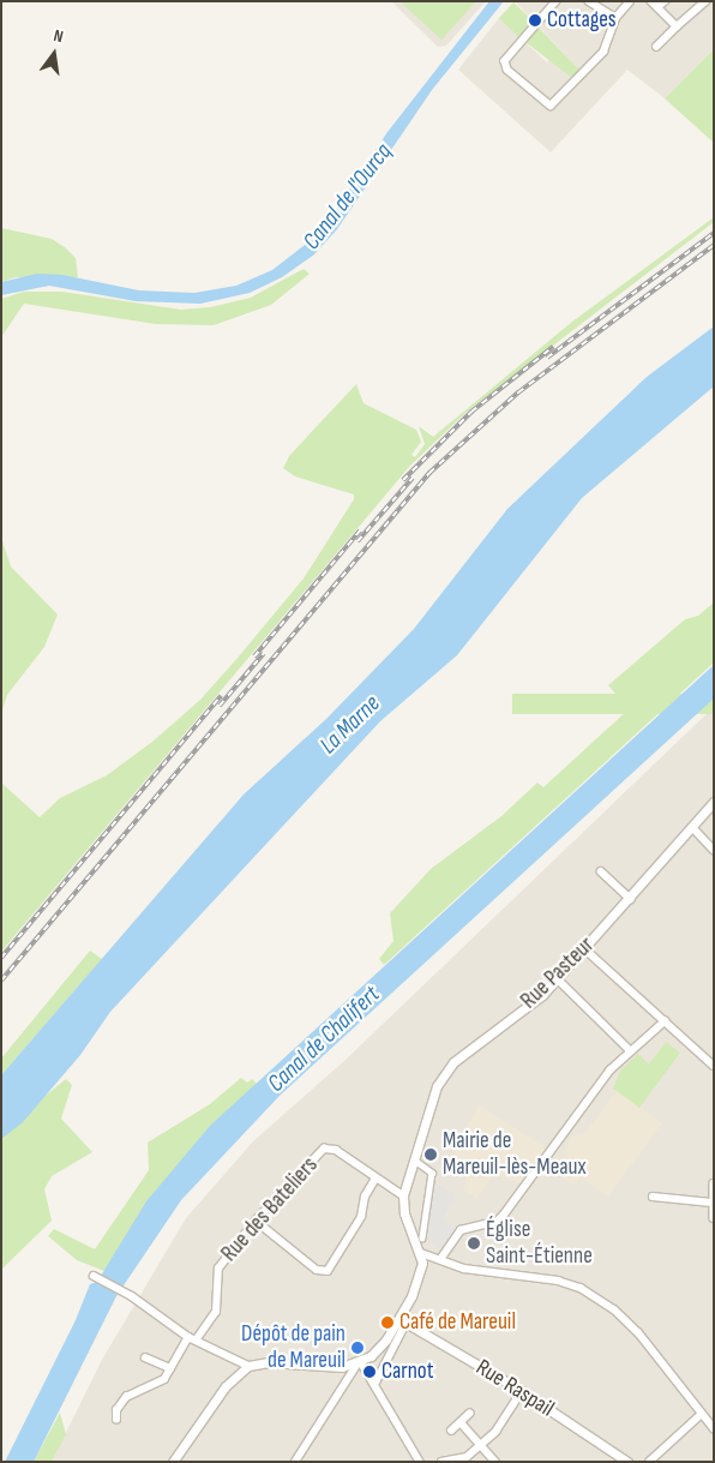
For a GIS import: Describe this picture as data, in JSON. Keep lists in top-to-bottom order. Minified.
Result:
{"streets":{"street":["Rue Pasteur","Rue des Bateliers","Rue Raspail"]},"water":["Canal de l'Ourcq","La Marne","Canal de Chalifert"],"places":["Cottages","Mairie de Mareuil-lès-Meaux","Église Saint-Étienne","Café de Mareuil","Dépôt de pain de Mareuil","Carnot"],"north":"top"}
